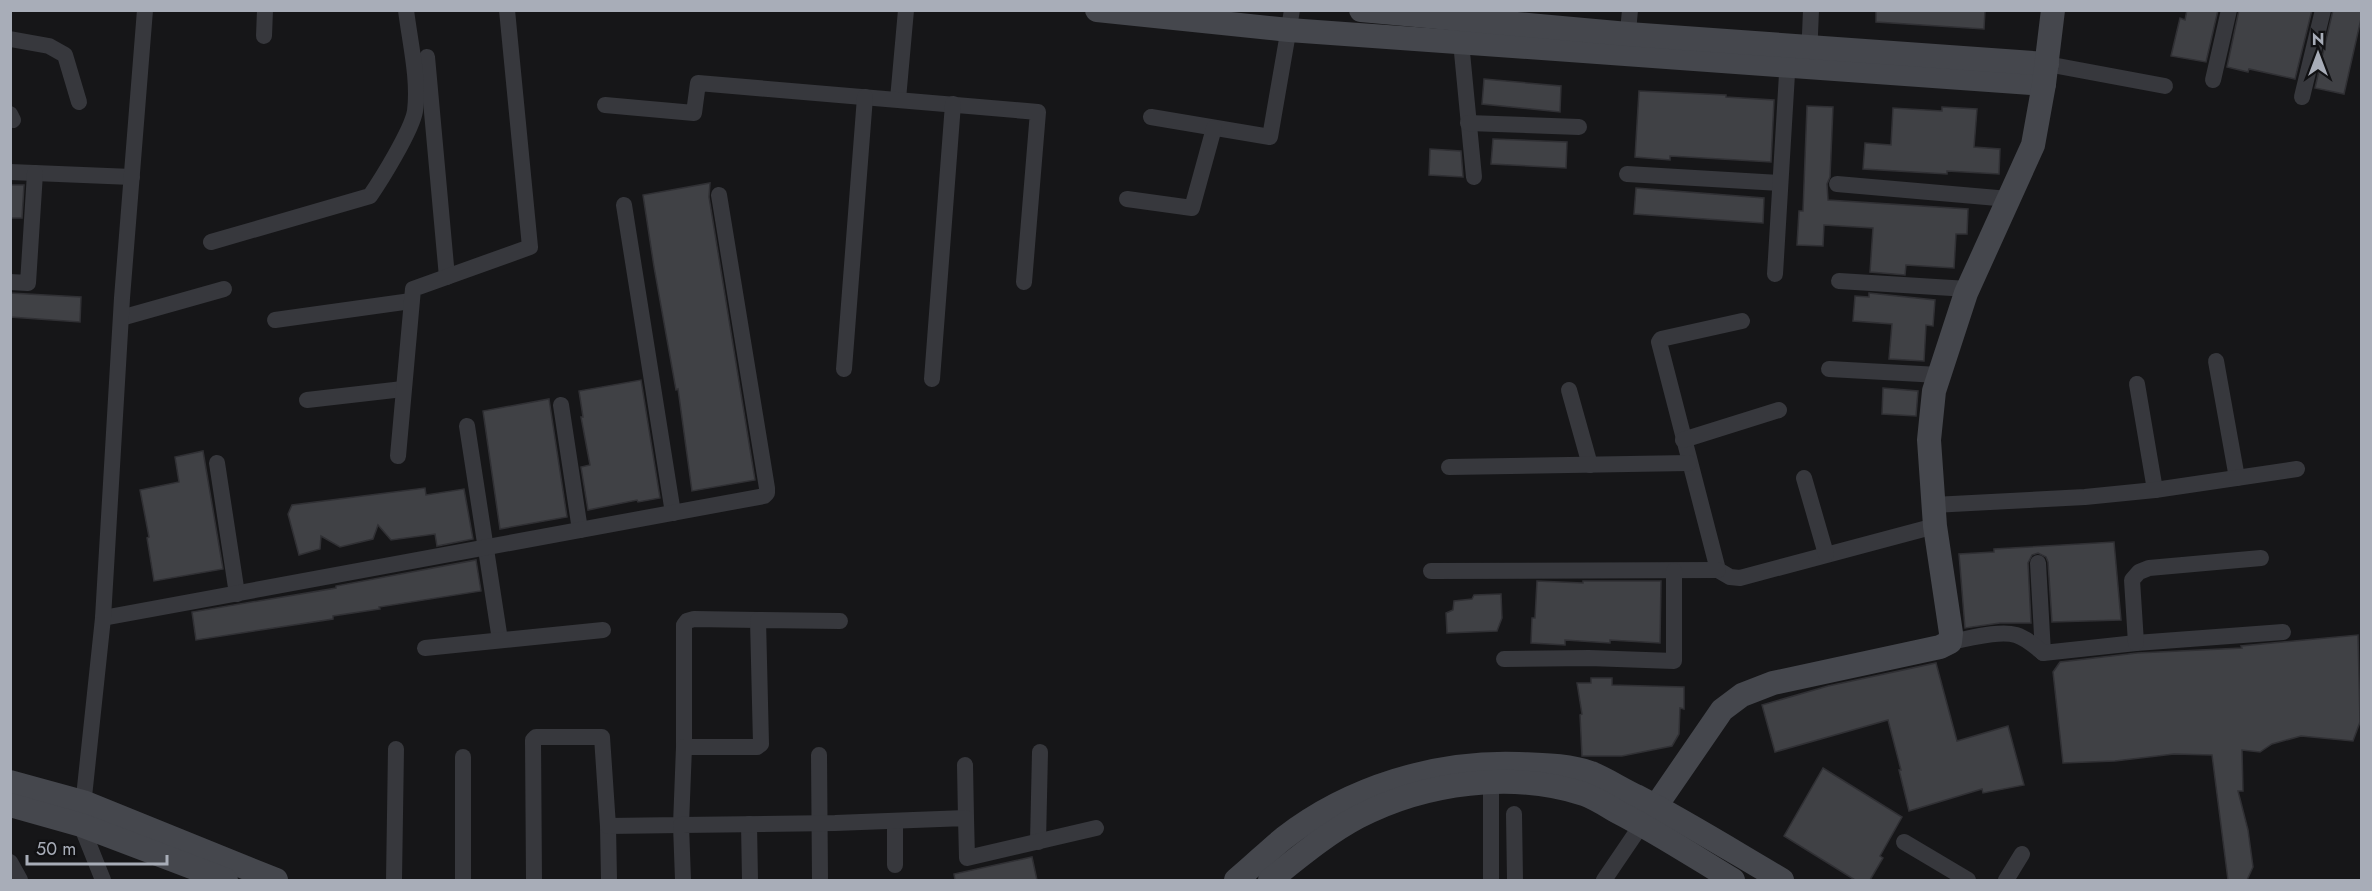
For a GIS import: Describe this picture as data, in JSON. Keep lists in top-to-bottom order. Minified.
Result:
{"scale_bar":"50 m","north":"top"}
